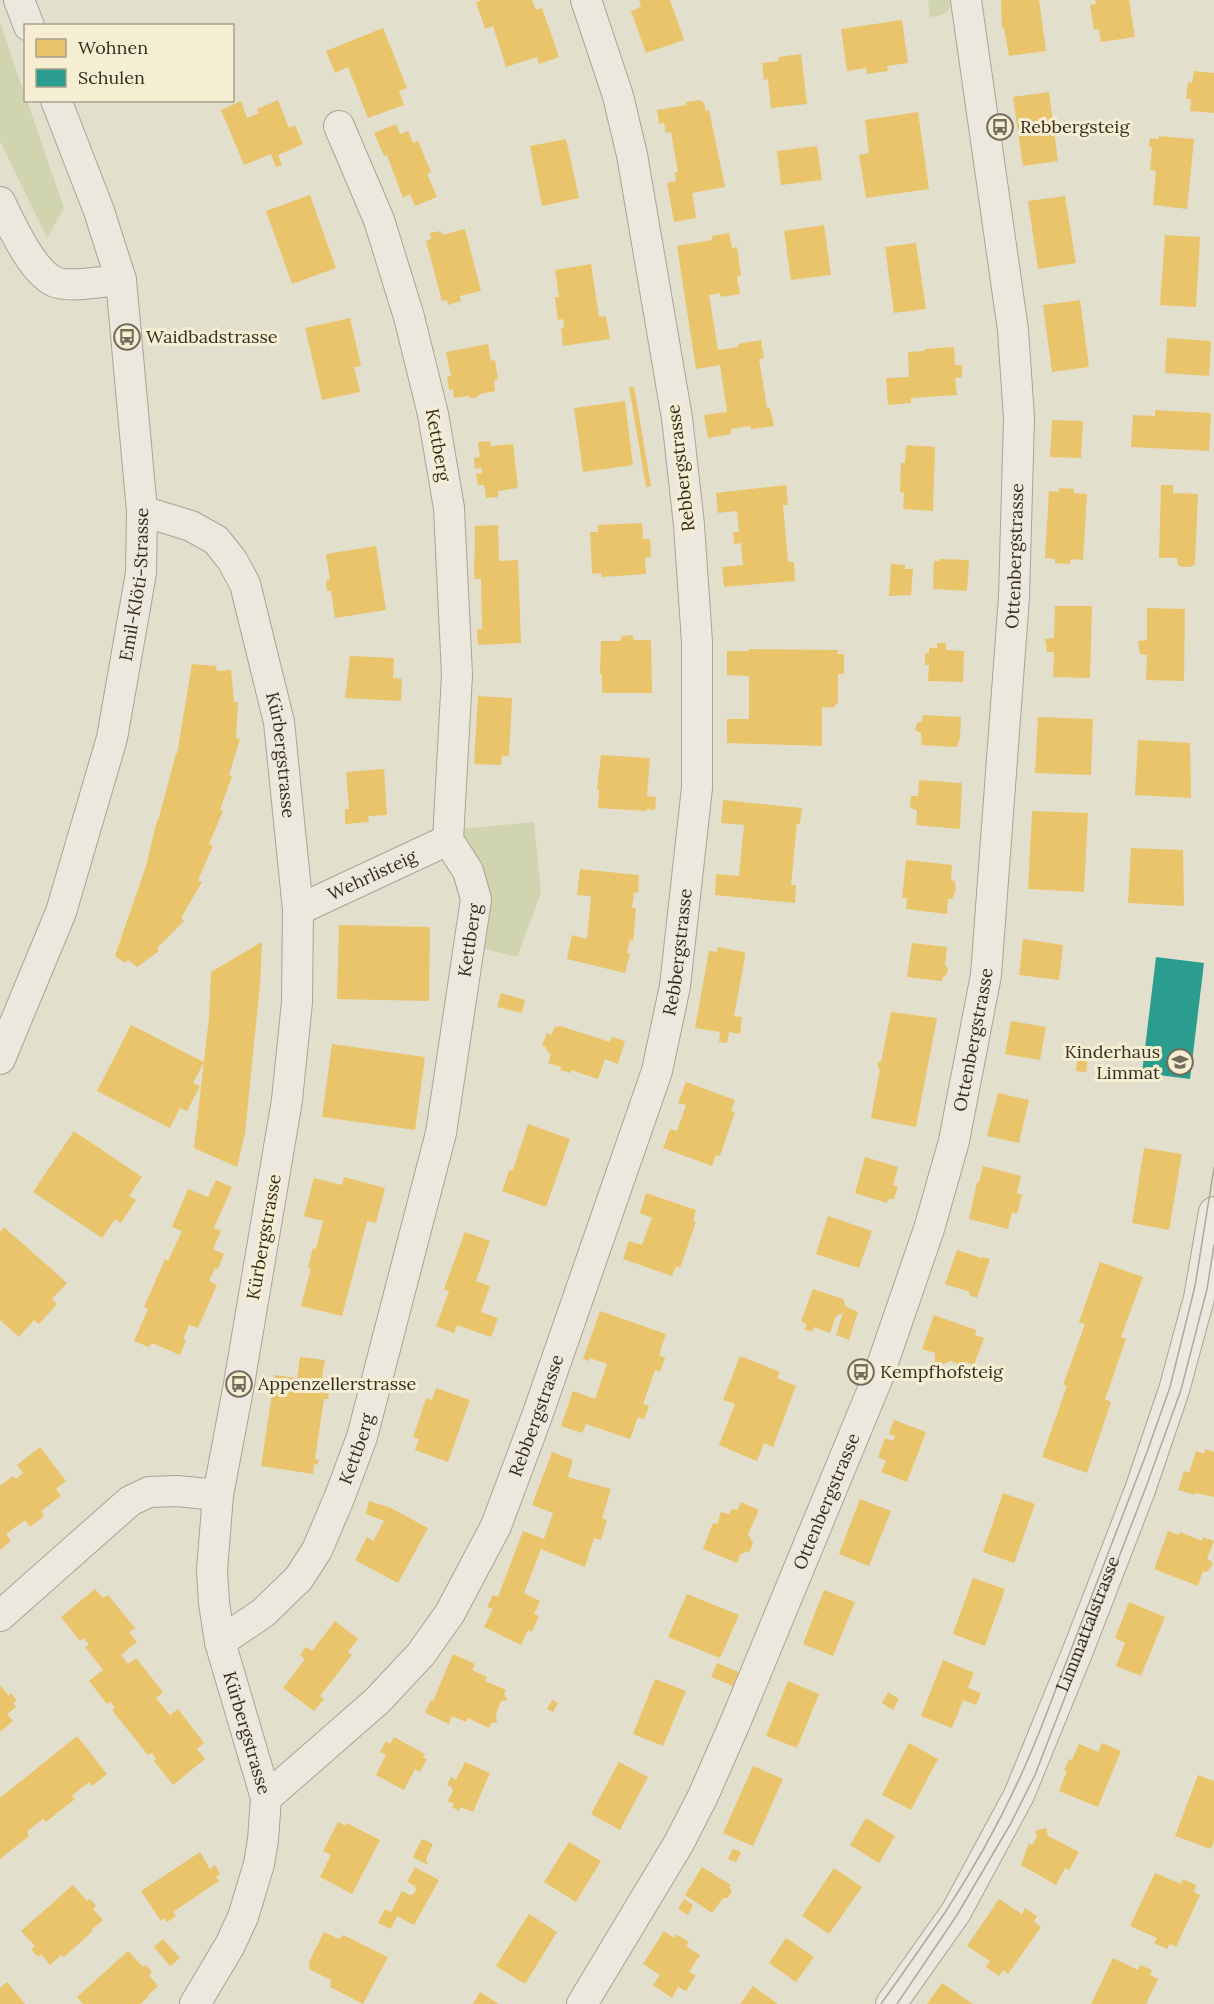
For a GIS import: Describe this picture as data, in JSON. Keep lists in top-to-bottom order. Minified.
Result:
{"streets":{"street":["Kettberg","Rebbergstrasse","Ottenbergstrasse","Emil-Klöti-Strasse","Kürbergstrasse","Wehrlisteig","Limmattalstrasse"]},"crossings":[["Kettberg","Kürbergstrasse"],["Kettberg","Wehrlisteig"],["Rebbergstrasse","Kürbergstrasse"],["Emil-Klöti-Strasse","Kürbergstrasse"],["Kürbergstrasse","Wehrlisteig"]],"places":{"bus stop":["Rebbergsteig","Waidbadstrasse","Kempfhofsteig","Appenzellerstrasse"],"school or university":["Kinderhaus Limmat"]},"legend":["Wohnen","Schulen"]}
